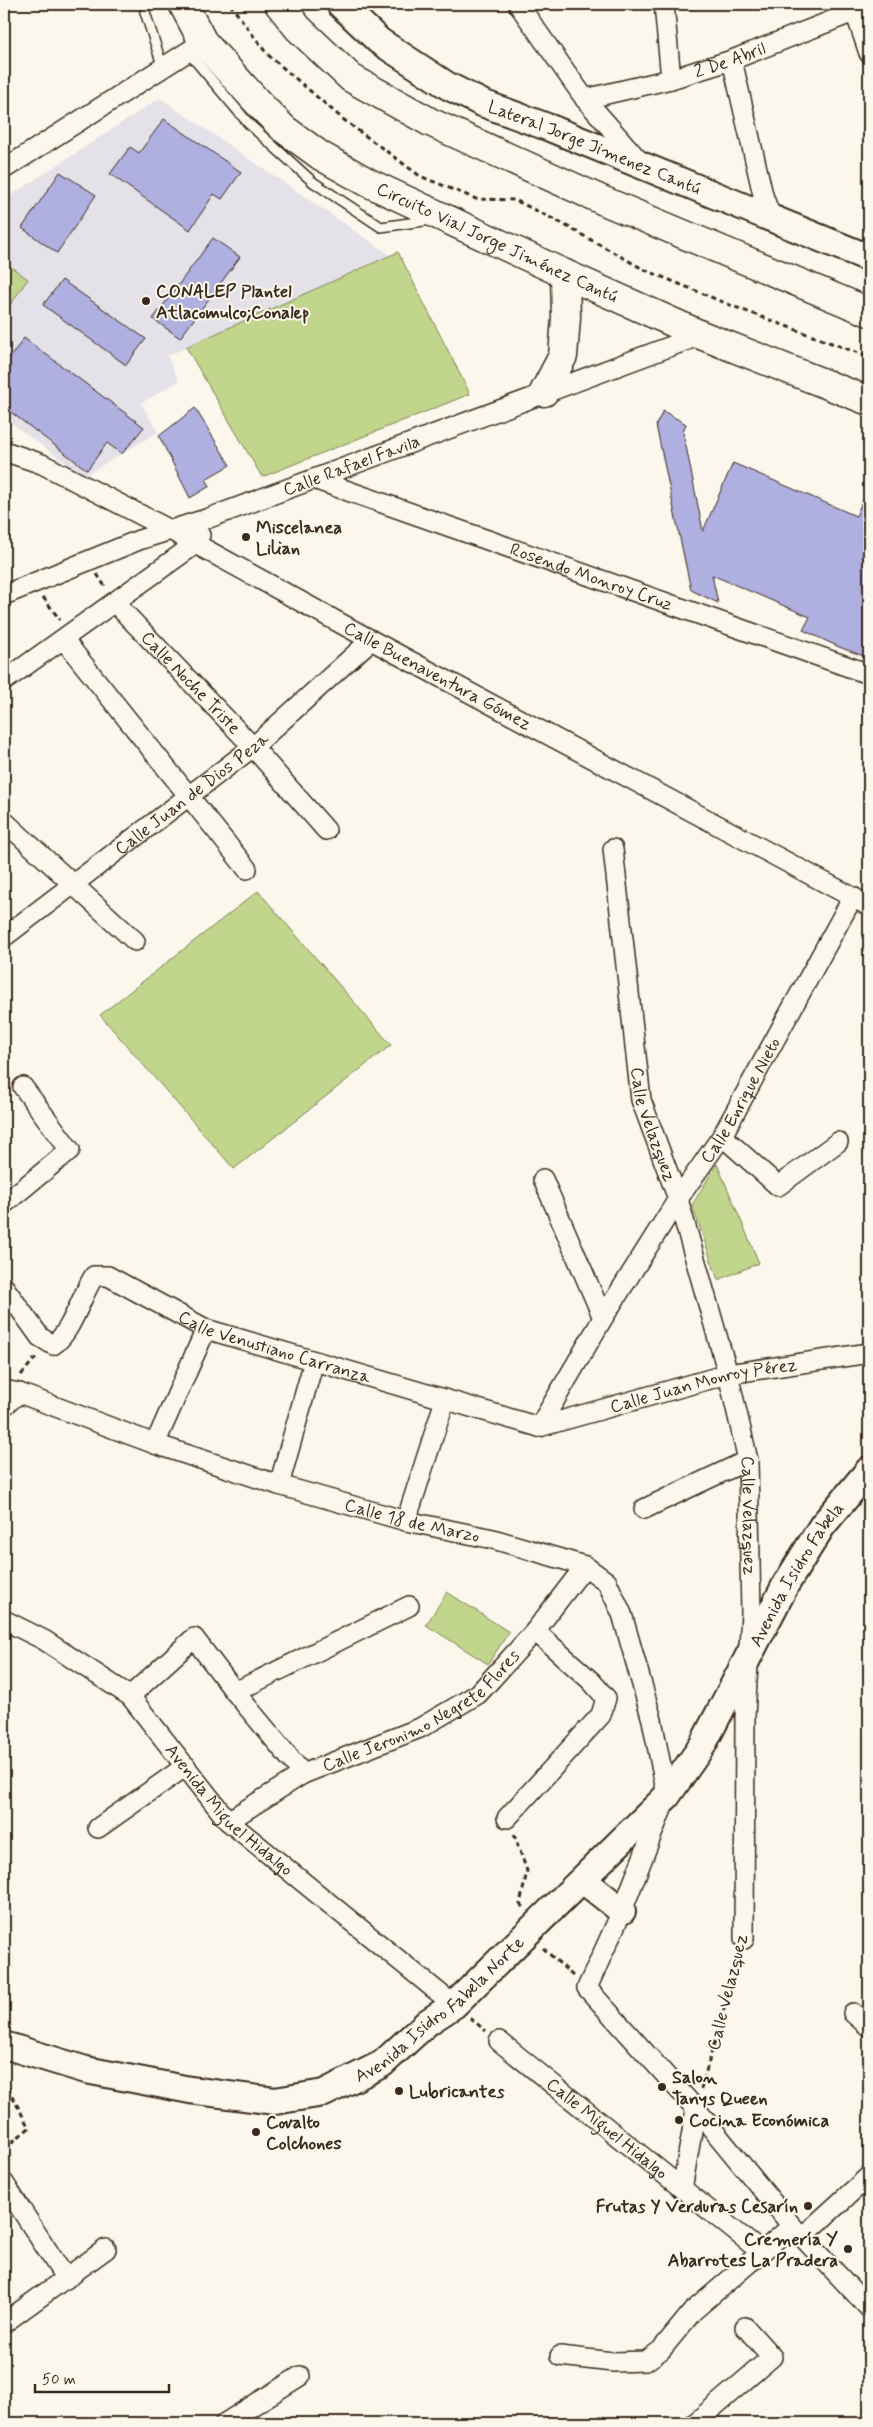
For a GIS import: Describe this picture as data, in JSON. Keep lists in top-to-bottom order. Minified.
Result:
{"streets":{"main road":["Lateral Jorge Jimenez Cantú","Circuito Vial Jorge Jiménez Cantú","Avenida Isidro Fabela","Avenida Isidro Fabela Norte"],"street":["2 De Abril","Calle Rafael Favila","Rosendo Monroy Cruz","Calle Buenaventura Gómez","Calle Noche Triste","Calle Juan de Dios Peza","Calle Enrique Nieto","Calle Velazquez","Calle Venustiano Carranza","Calle Juan Monroy Pérez","Calle 18 de Marzo","Calle Jeronimo Negrete Flores","Avenida Miguel Hidalgo","Calle Miguel Hidalgo"]},"crossings":[["Circuito Vial Jorge Jiménez Cantú","Calle Rafael Favila"],["Calle Rafael Favila","Rosendo Monroy Cruz"],["Calle Rafael Favila","Calle Buenaventura Gómez"],["Calle Buenaventura Gómez","Calle Juan de Dios Peza"],["Calle Buenaventura Gómez","Calle Enrique Nieto"],["Calle Noche Triste","Calle Juan de Dios Peza"],["Calle Enrique Nieto","Calle Velazquez"],["Calle Enrique Nieto","Calle Venustiano Carranza"],["Calle Enrique Nieto","Calle Juan Monroy Pérez"],["Calle Velazquez","Calle Juan Monroy Pérez"],["Calle Velazquez","Avenida Isidro Fabela"],["Calle Velazquez","Avenida Isidro Fabela Norte"],["Calle Venustiano Carranza","Calle Juan Monroy Pérez"],["Calle 18 de Marzo","Calle Jeronimo Negrete Flores"],["Calle 18 de Marzo","Avenida Isidro Fabela Norte"],["Avenida Isidro Fabela","Avenida Isidro Fabela Norte"],["Calle Jeronimo Negrete Flores","Avenida Miguel Hidalgo"],["Avenida Miguel Hidalgo","Avenida Isidro Fabela Norte"]],"places":["CONALEP Plantel Atlacomulco;Conalep","Miscelanea Lilian","Salon Tanys Queen","Lubricantes","Cocina Económica","Covalto Colchones","Frutas Y Verduras Cesarín","Cremería Y Abarrotes La Pradera"],"scale_bar":"50 m"}
